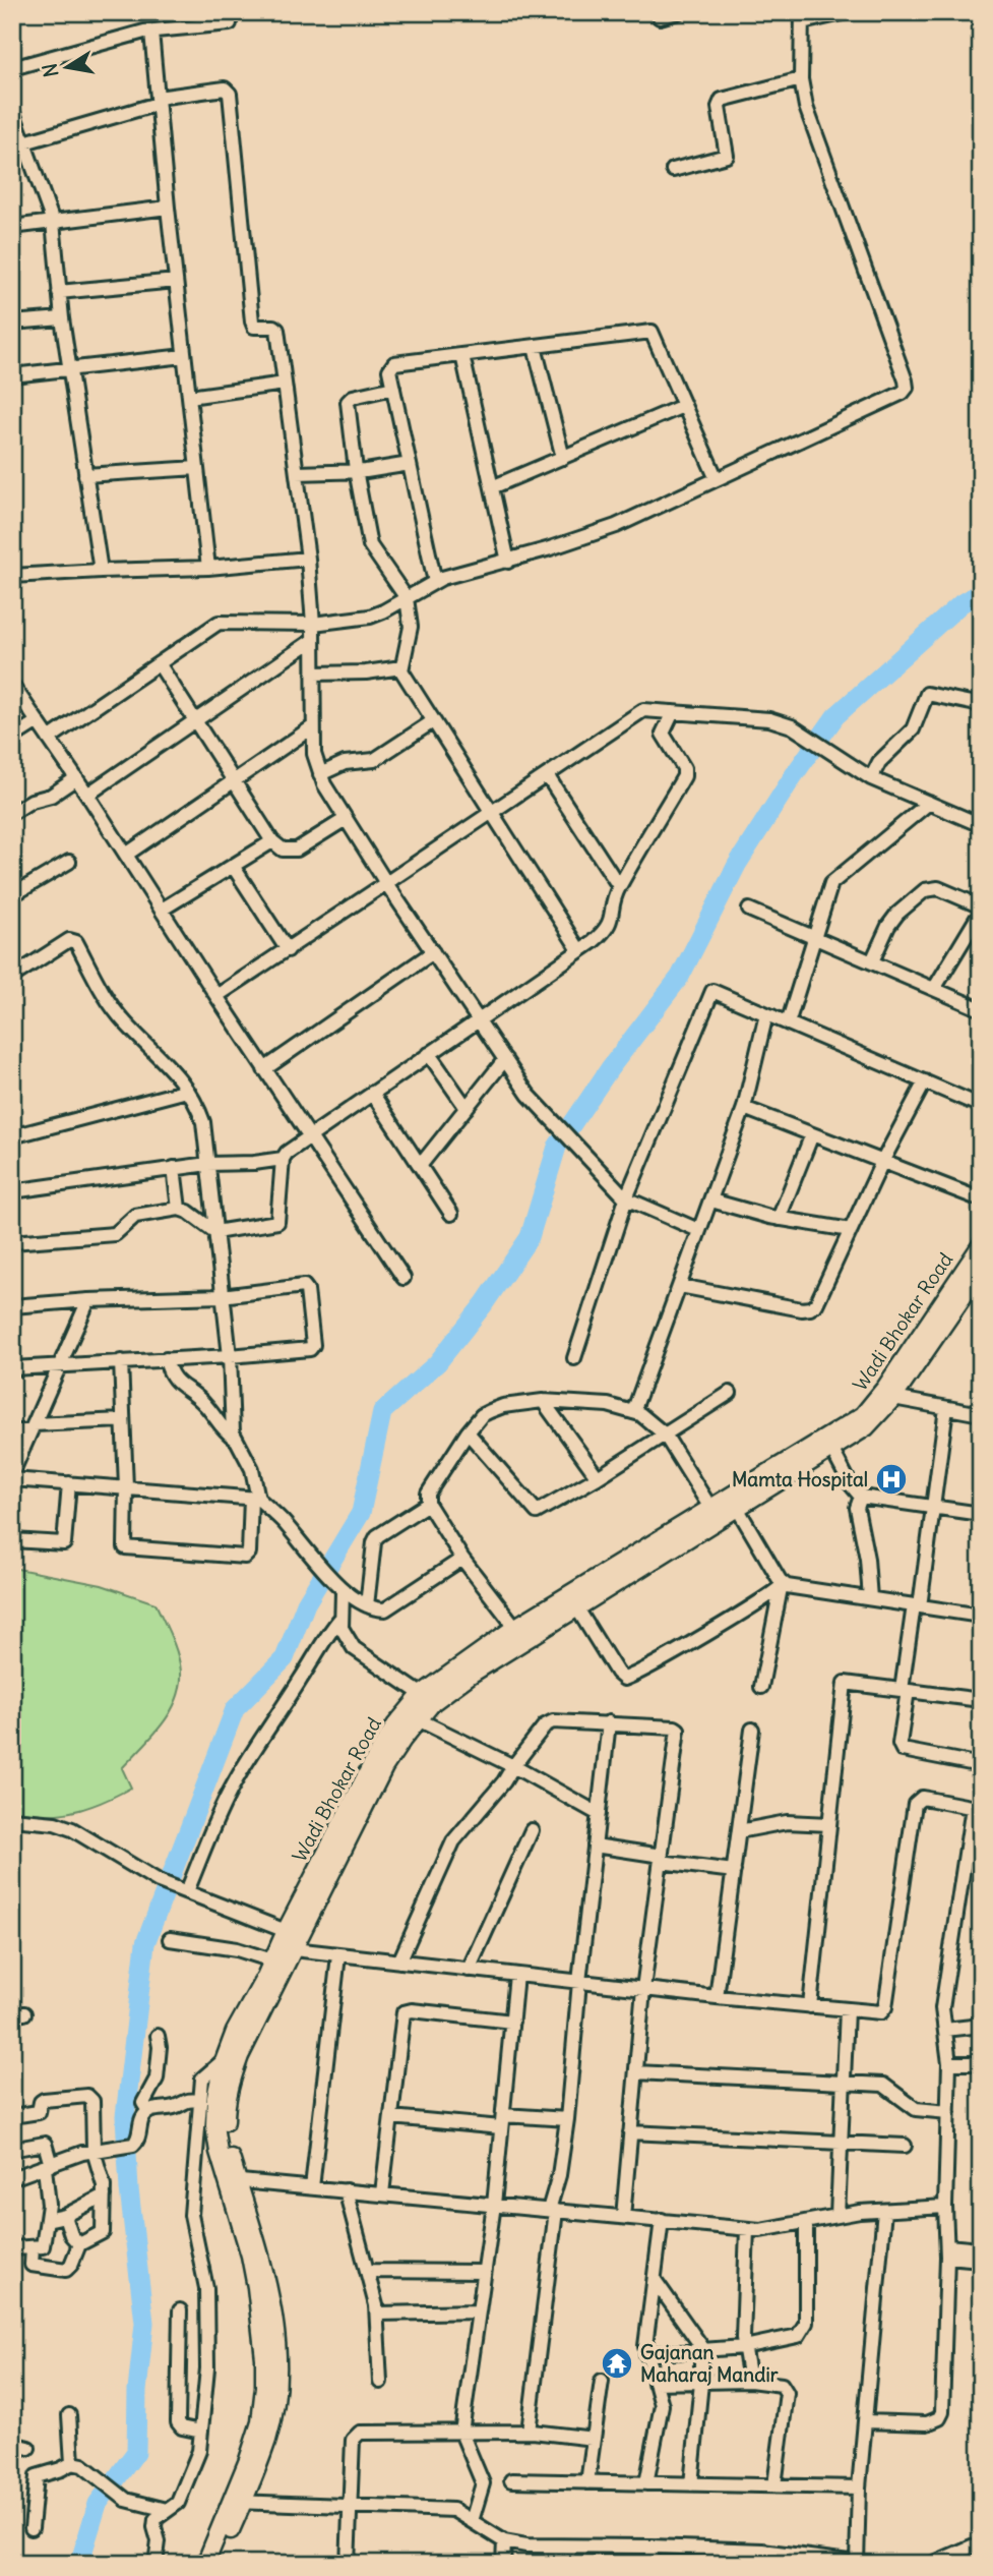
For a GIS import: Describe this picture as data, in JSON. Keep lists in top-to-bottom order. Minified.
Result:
{"streets":{"main road":["Wadi Bhokar Road"]},"places":{"hospital":["Mamta Hospital"],"temple":["Gajanan Maharaj Mandir"]},"north":"left"}
